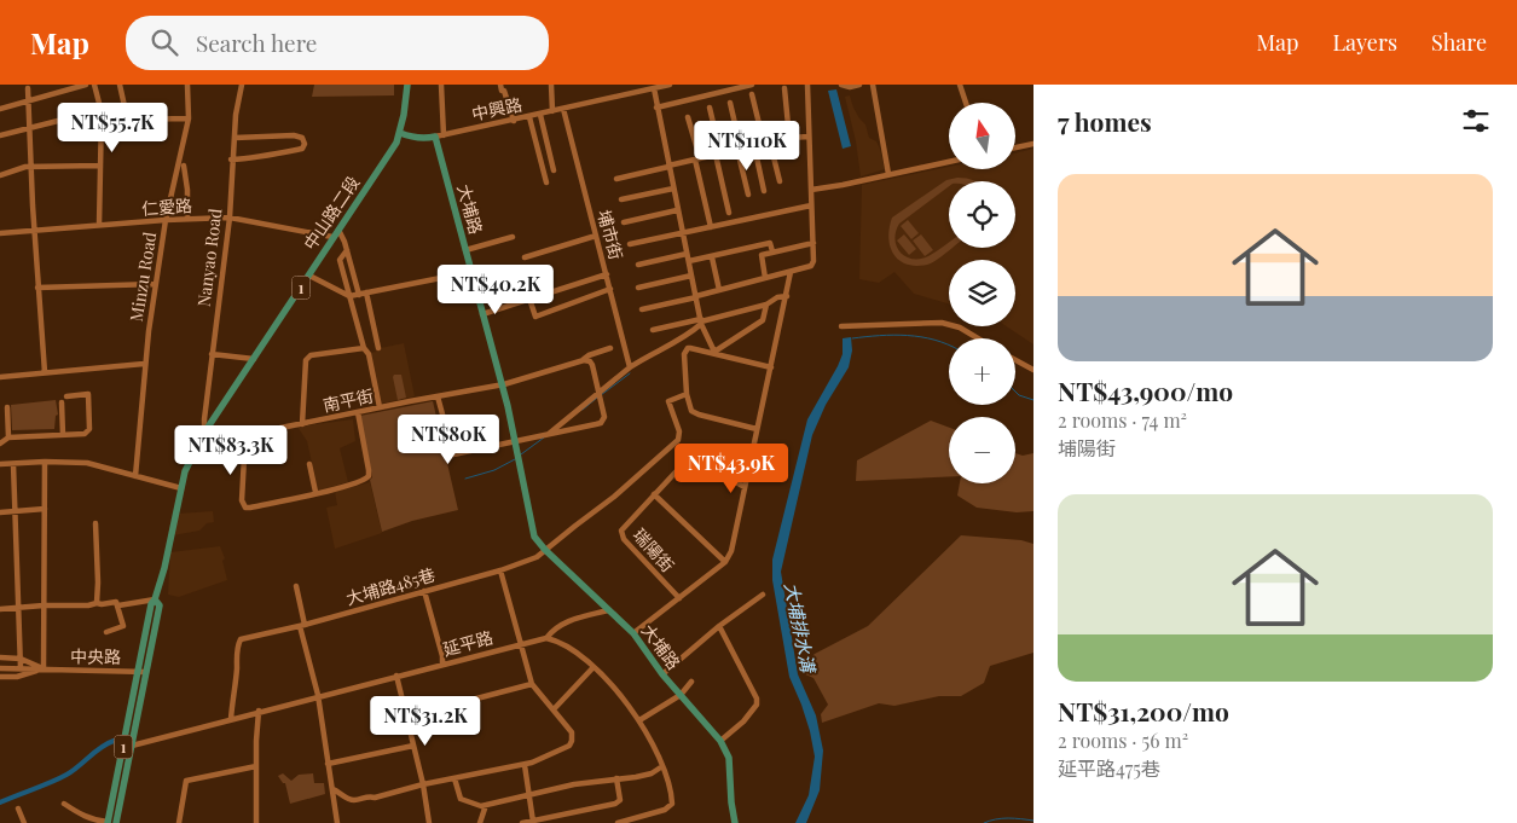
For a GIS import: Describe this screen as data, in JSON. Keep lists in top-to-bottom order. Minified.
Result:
{"streets":{"main road":["中興路","大埔路","中山路二段","1"],"street":["仁愛路","埔市街","Nanyao Road","Minzu Road","南平街","瑞陽街","大埔路485巷","延平路","中央路"]},"crossings":[["中興路","大埔路"],["中興路","中山路二段"],["中興路","埔市街"],["仁愛路","中山路二段"],["仁愛路","Nanyao Road"],["仁愛路","Minzu Road"],["大埔路","埔市街"],["大埔路","南平街"],["大埔路","大埔路485巷"],["中山路二段","Nanyao Road"],["中山路二段","1"],["中山路二段","南平街"],["1","南平街"],["1","延平路"],["1","中央路"],["大埔路485巷","延平路"]],"water":["大埔排水溝"],"north":"top","page":{"header":"Map","search":"Search here","nav":["Map","Layers","Share"],"heading":"7 homes","map_buttons":["+","−"],"price":["NT$55.7K","NT$110K","NT$40.2K","NT$80K","NT$83.3K","NT$43.9K","NT$31.2K"],"list":[{"name":"NT$43,900/mo","note":"2 rooms · 74 m² · 埔陽街"},{"name":"NT$31,200/mo","note":"2 rooms · 56 m² · 延平路475巷"}]}}
